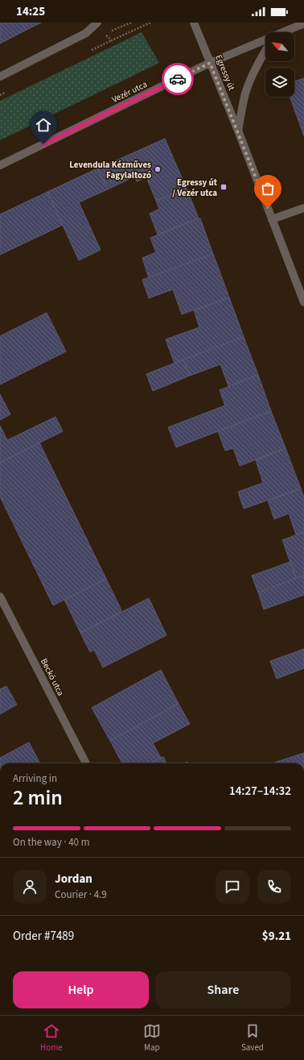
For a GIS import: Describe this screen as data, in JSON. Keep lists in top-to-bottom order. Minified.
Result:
{"streets":{"street":["Egressy út","Vezér utca","Beckó utca"]},"crossings":[["Egressy út","Vezér utca"]],"places":{"other":["Levendula Kézműves Fagylaltozó"],"transit":["Egressy út / Vezér utca"]},"north":"top left","page":{"status":"14:25","heading":["2 min","Arriving in","14:27–14:32"],"panel":["Jordan","Courier · 4.9","Order #7489","$9.21"],"bar":"On the way · 40 m","buttons":["Help","Share"],"tabs":["Home","Map","Saved"]}}
